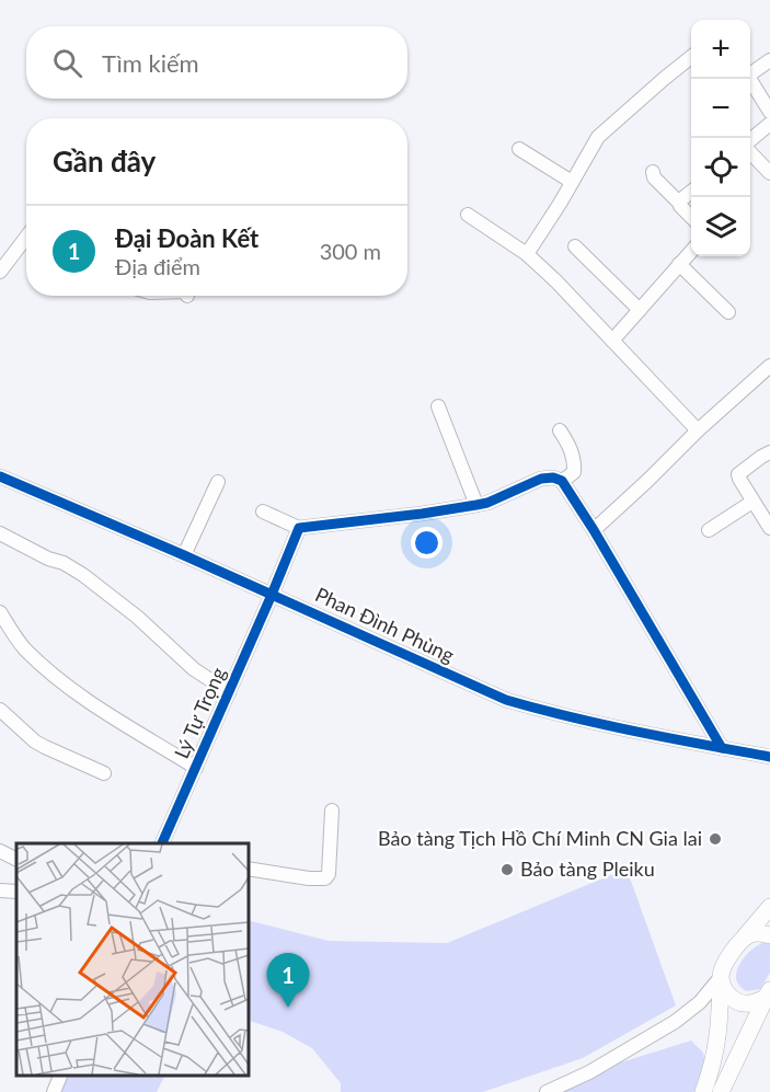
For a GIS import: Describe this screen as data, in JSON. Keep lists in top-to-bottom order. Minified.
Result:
{"streets":{"street":["Phan Đình Phùng","Lý Tự Trọng"]},"crossings":[["Phan Đình Phùng","Lý Tự Trọng"]],"places":["Bảo tàng Tịch Hồ Chí Minh CN Gia lai","Bảo tàng Pleiku"],"page":{"map_buttons":["+","−"],"search":"Tìm kiếm","heading":"Gần đây","list":[{"mark":"1","name":"Đại Đoàn Kết","note":"Địa điểm","value":"300 m"}],"pins":"1"}}
